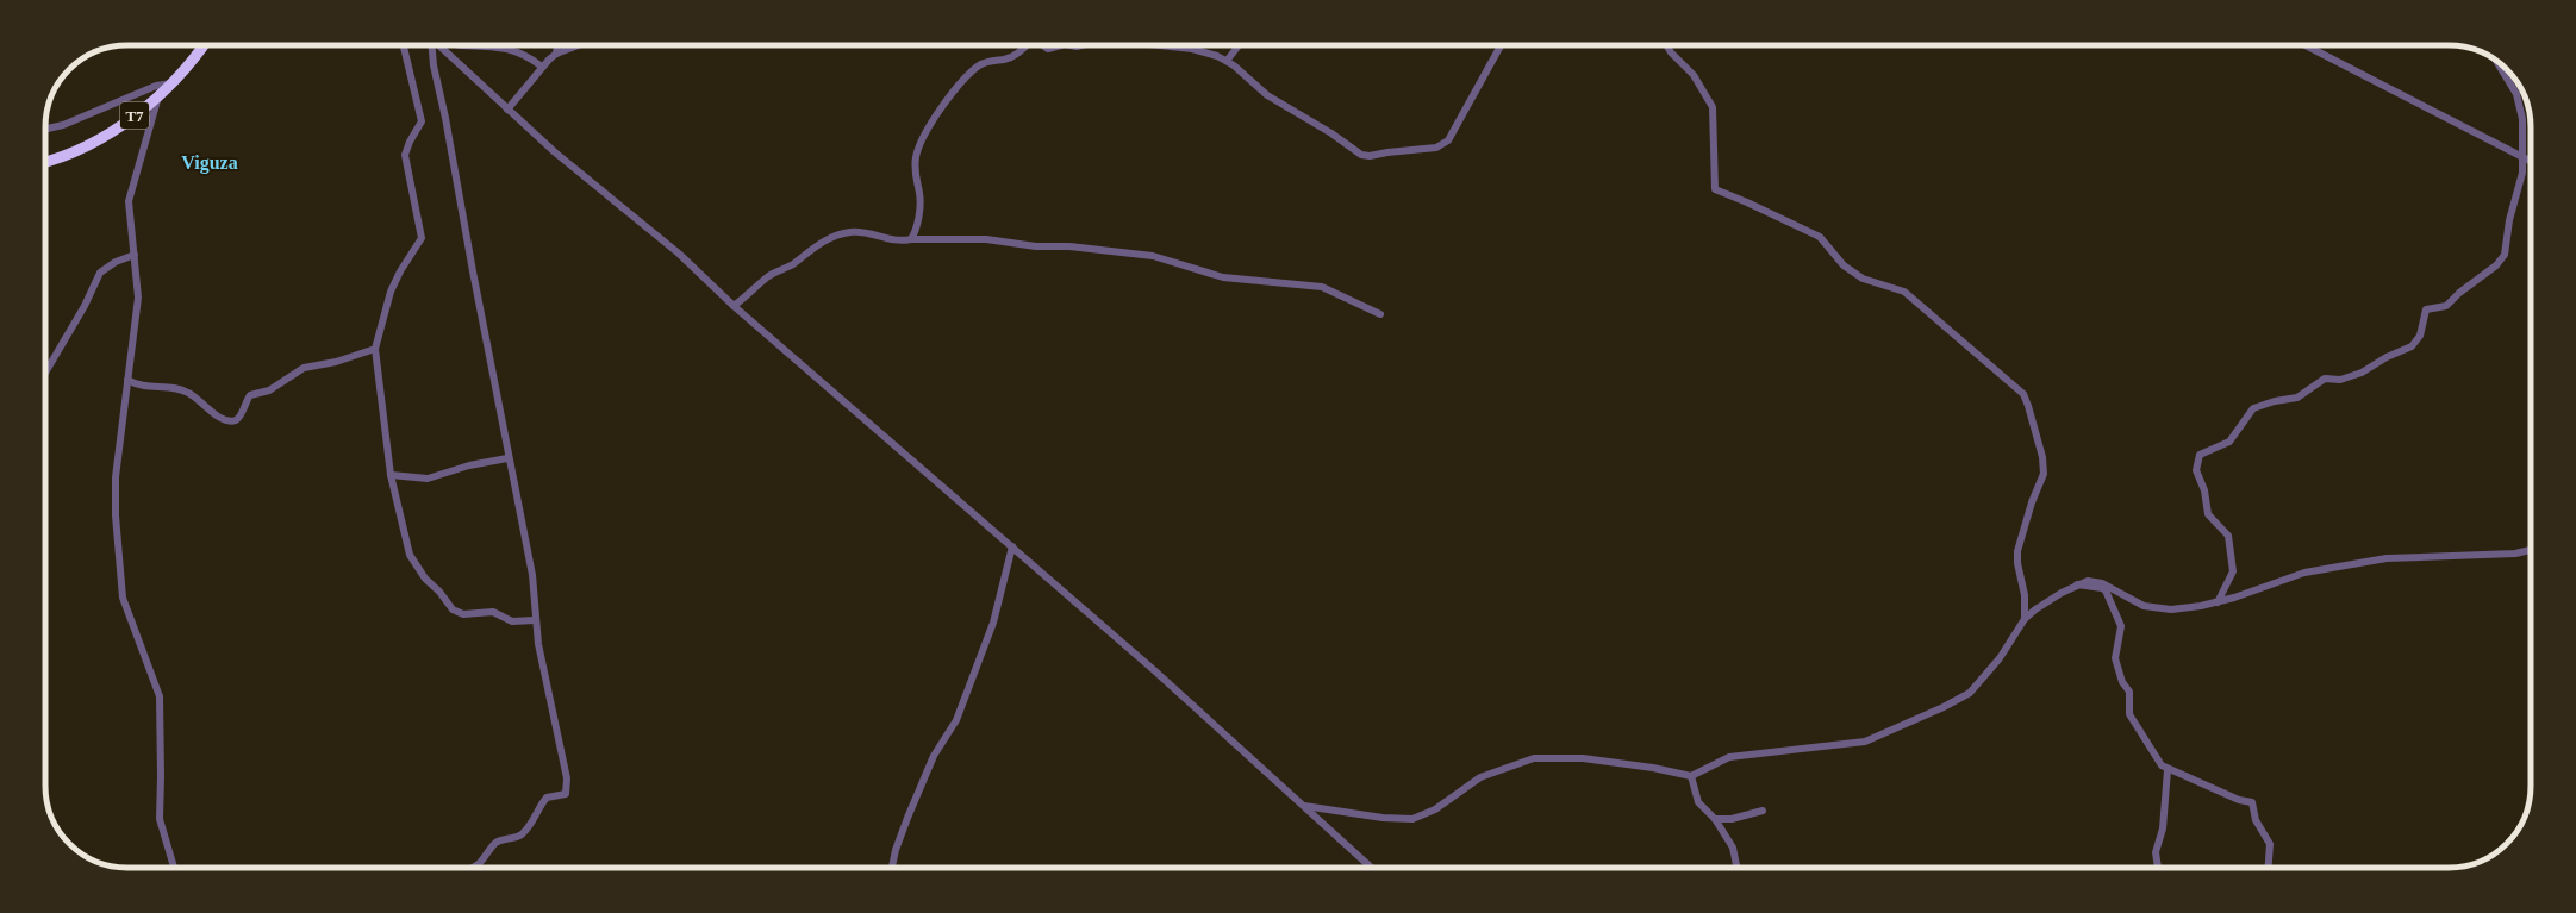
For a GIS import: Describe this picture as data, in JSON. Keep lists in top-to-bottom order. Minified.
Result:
{"streets":{"highway":["T7"]},"districts":["Viguza"]}
